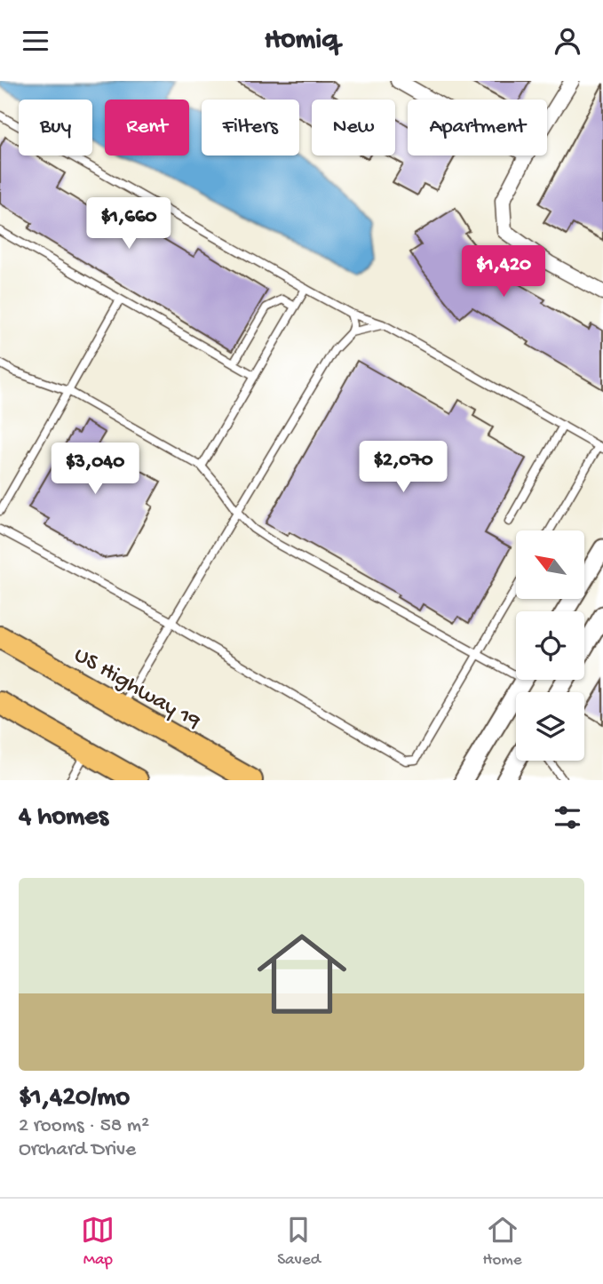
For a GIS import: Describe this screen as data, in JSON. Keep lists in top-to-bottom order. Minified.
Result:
{"streets":{"highway":["US Highway 19"]},"north":"top left","page":{"header":"Homiq","chip":["Buy","Rent","Filters","New","Apartment"],"price":["$1,660","$1,420","$2,070","$3,040"],"heading":"4 homes","list":[{"name":"$1,420/mo","note":"2 rooms · 58 m² · Orchard Drive"}],"tabs":["Map","Saved","Home"]}}
